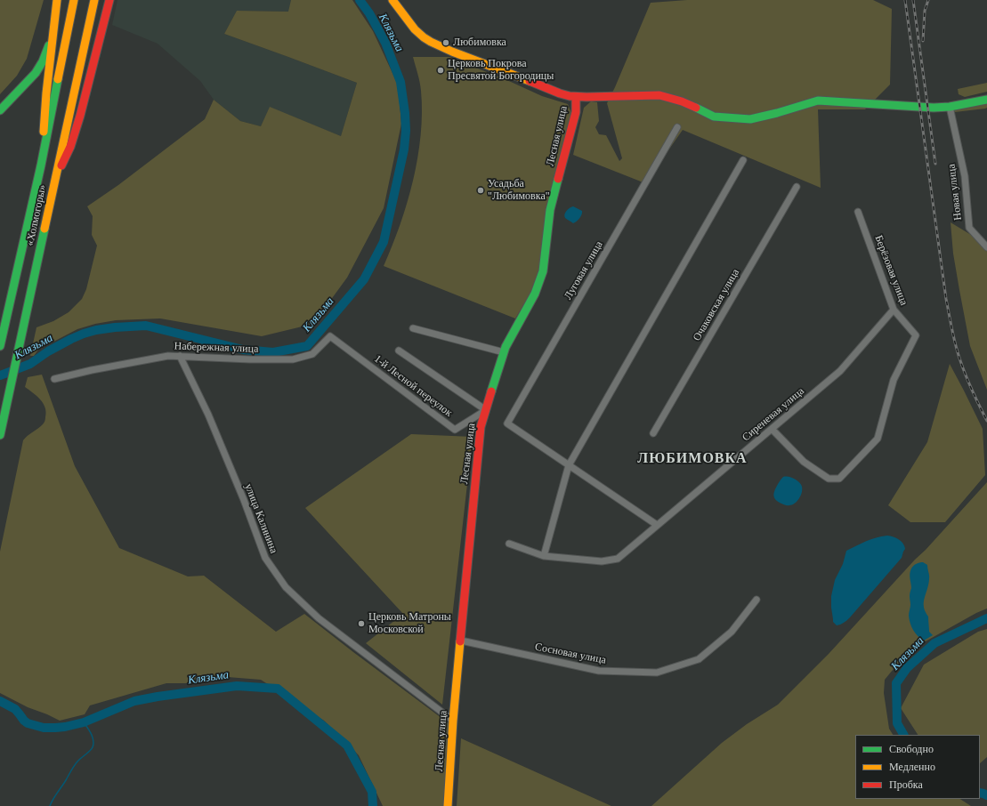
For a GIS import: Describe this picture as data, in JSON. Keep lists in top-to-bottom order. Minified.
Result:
{"streets":{"main road":["Лесная улица","«Холмогоры»"],"street":["Новая улица","Луговая улица","Берёзовая улица","Очаковская улица","Набережная улица","1-й Лесной переулок","Сиреневая улица","улица Калинина","Сосновая улица"]},"crossings":[["Лесная улица","1-й Лесной переулок"],["Лесная улица","улица Калинина"],["Лесная улица","Сосновая улица"],["Берёзовая улица","Сиреневая улица"],["Набережная улица","1-й Лесной переулок"],["Набережная улица","улица Калинина"]],"districts":["ЛЮБИМОВКА"],"water":["Клязьма"],"places":["Любимовка","Церковь Покрова Пресвятой Богородицы","Усадьба \"Любимовка\"","Церковь Матроны Московской"],"legend":["Свободно","Медленно","Пробка"]}
